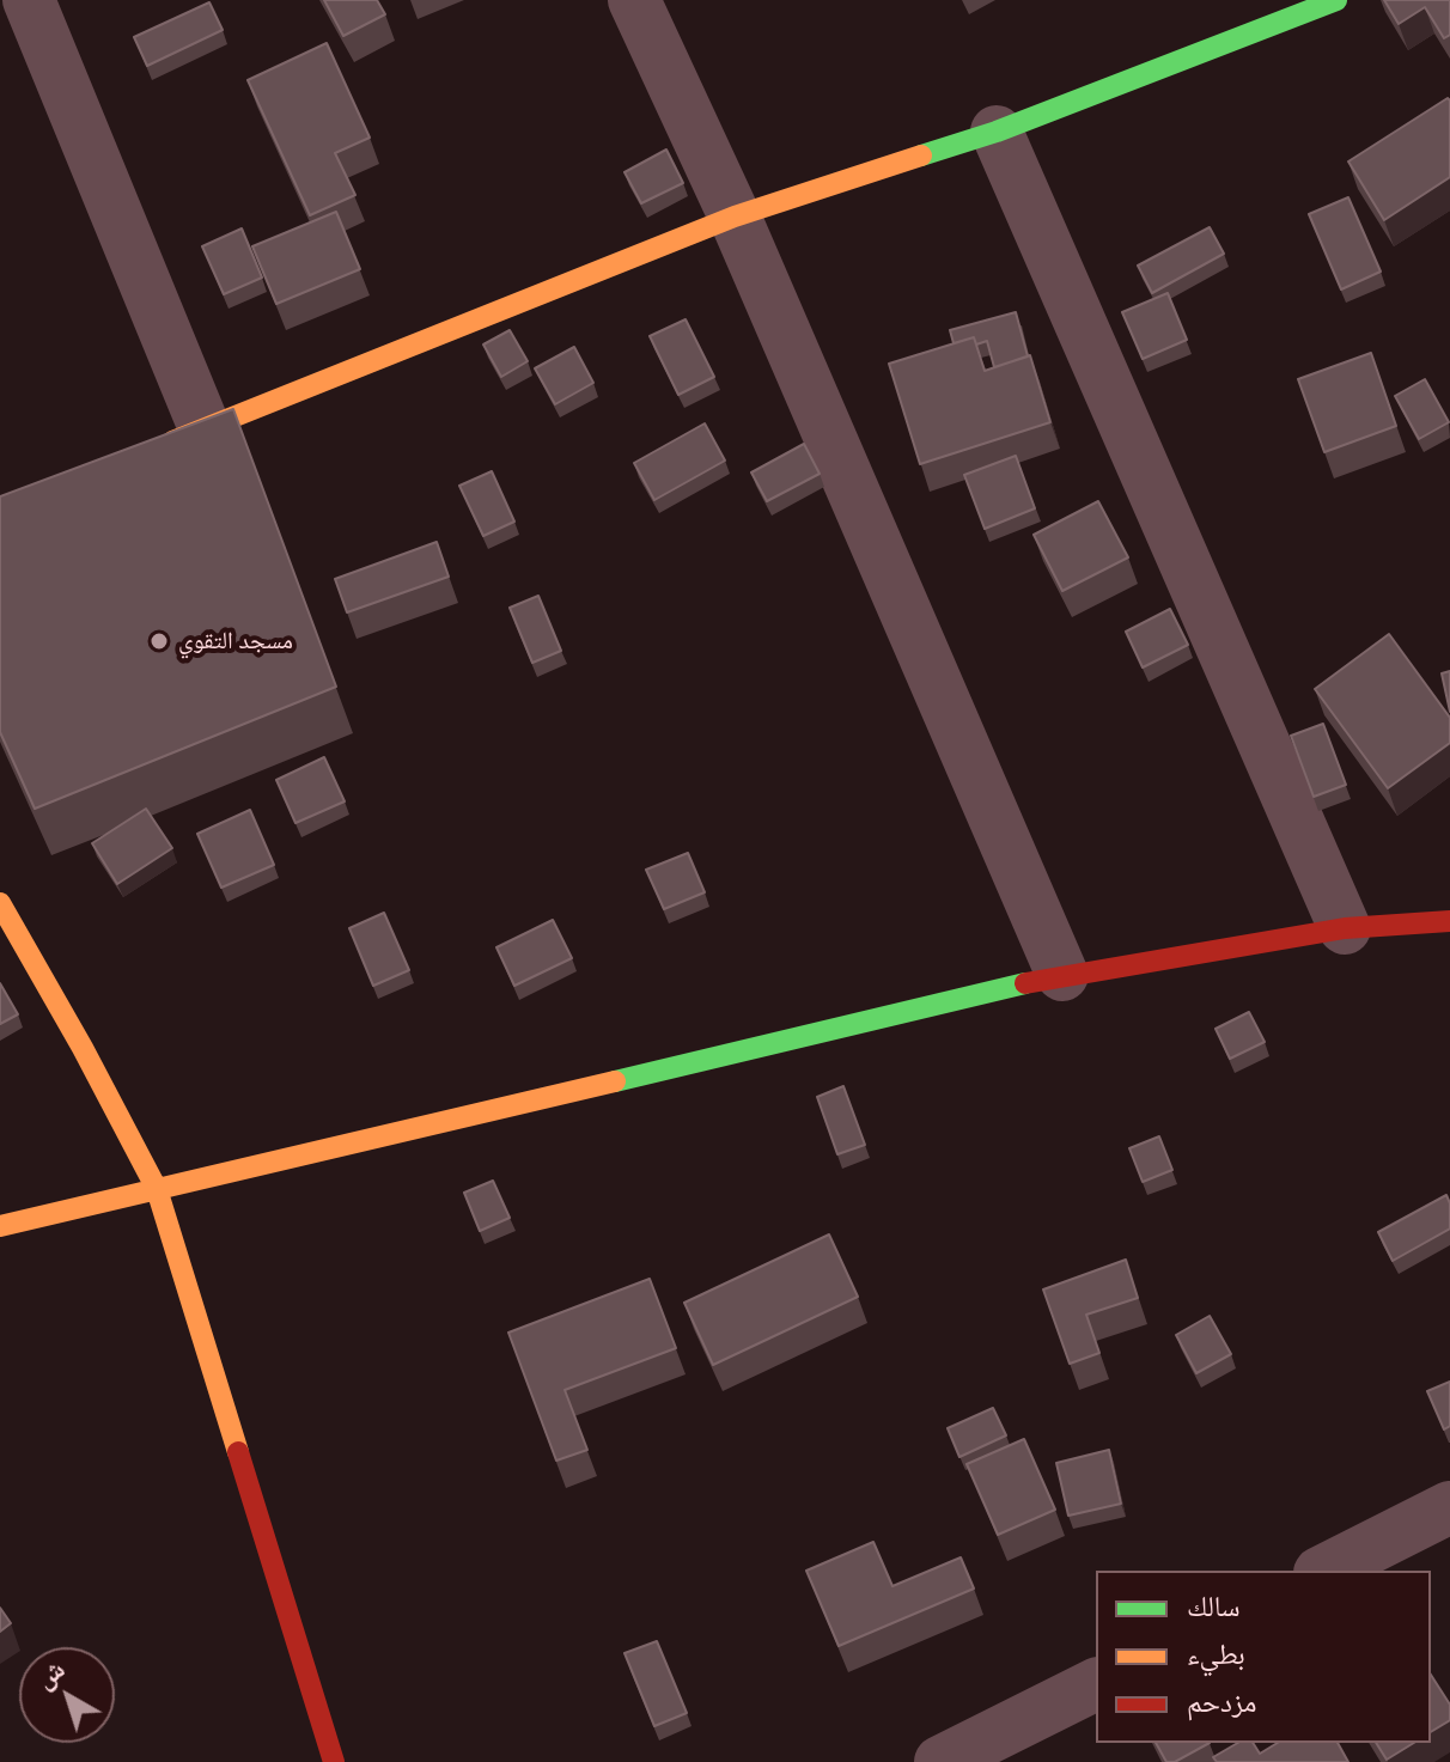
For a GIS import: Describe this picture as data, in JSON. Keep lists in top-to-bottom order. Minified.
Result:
{"places":["مسجد التقوي"],"legend":["سالك","بطيء","مزدحم"],"north":"top left"}
